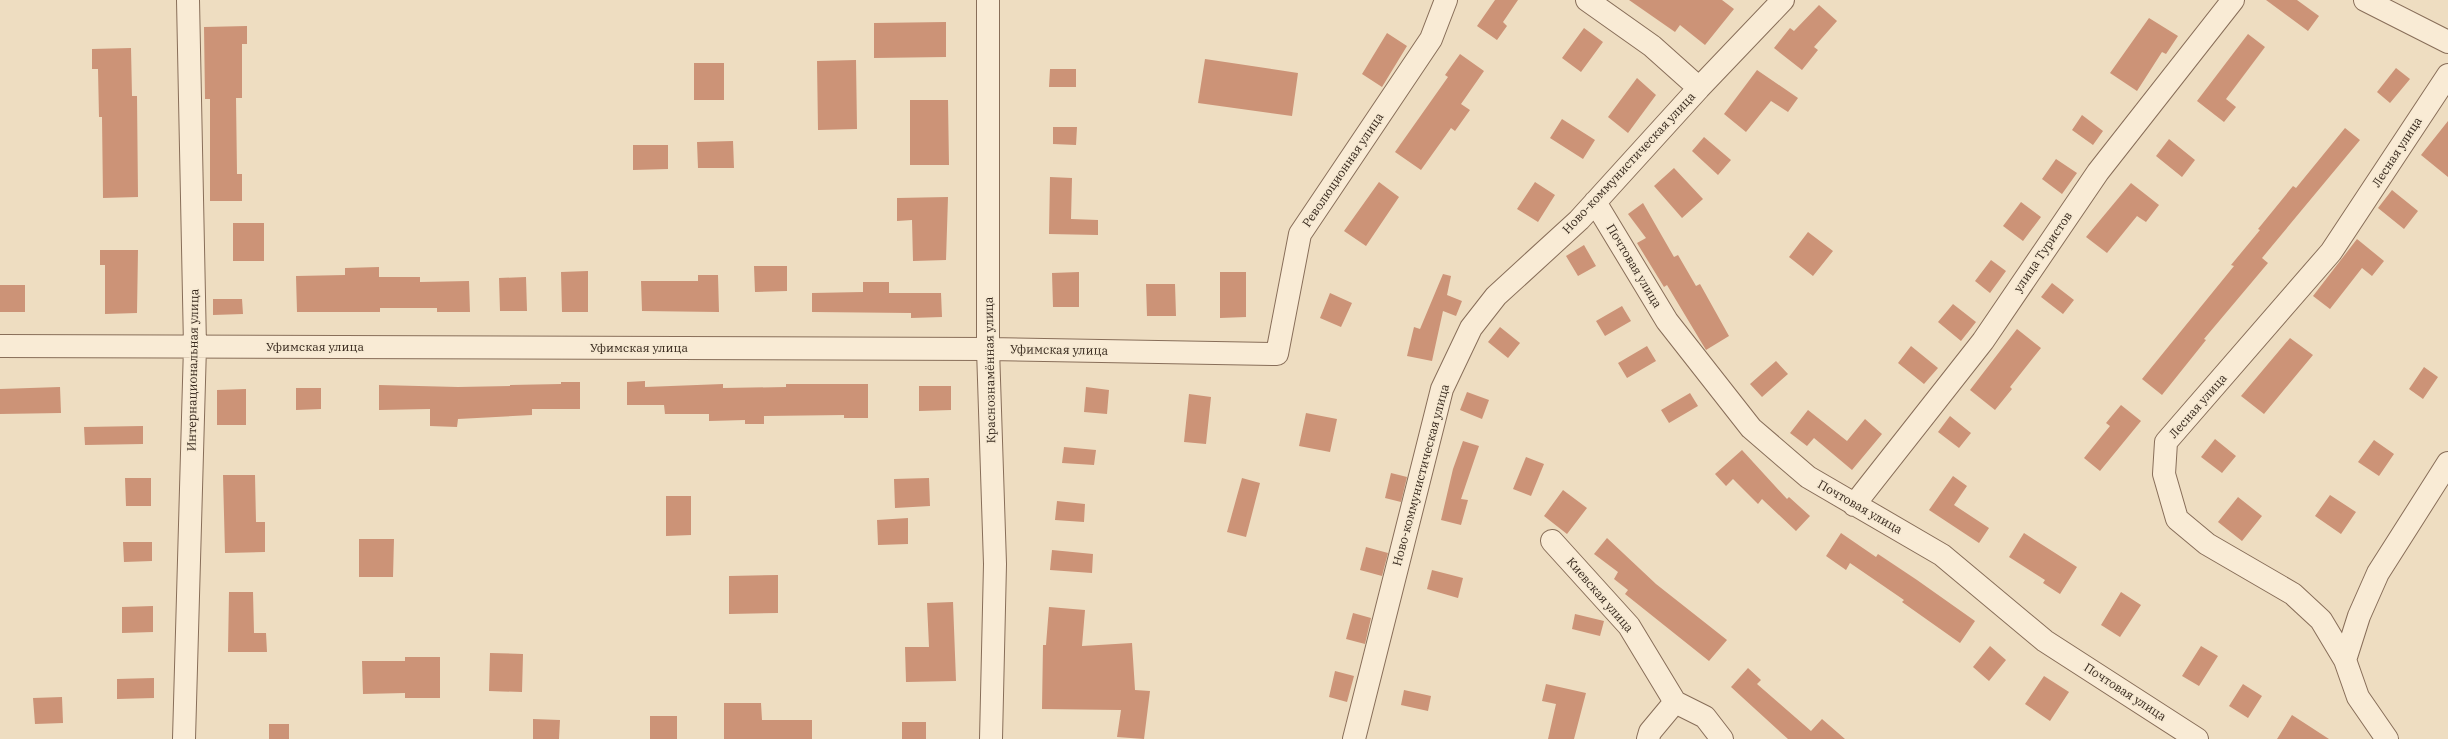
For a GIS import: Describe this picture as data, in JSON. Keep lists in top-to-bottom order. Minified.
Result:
{"streets":{"street":["Лесная улица","Ново-коммунистическая улица","Революционная улица","улица Туристов","Почтовая улица","Уфимская улица","Интернациональная улица","Краснознамённая улица","Киевская улица"]},"crossings":[["Ново-коммунистическая улица","Почтовая улица"],["Революционная улица","Уфимская улица"],["улица Туристов","Почтовая улица"],["Уфимская улица","Интернациональная улица"],["Уфимская улица","Краснознамённая улица"]]}
